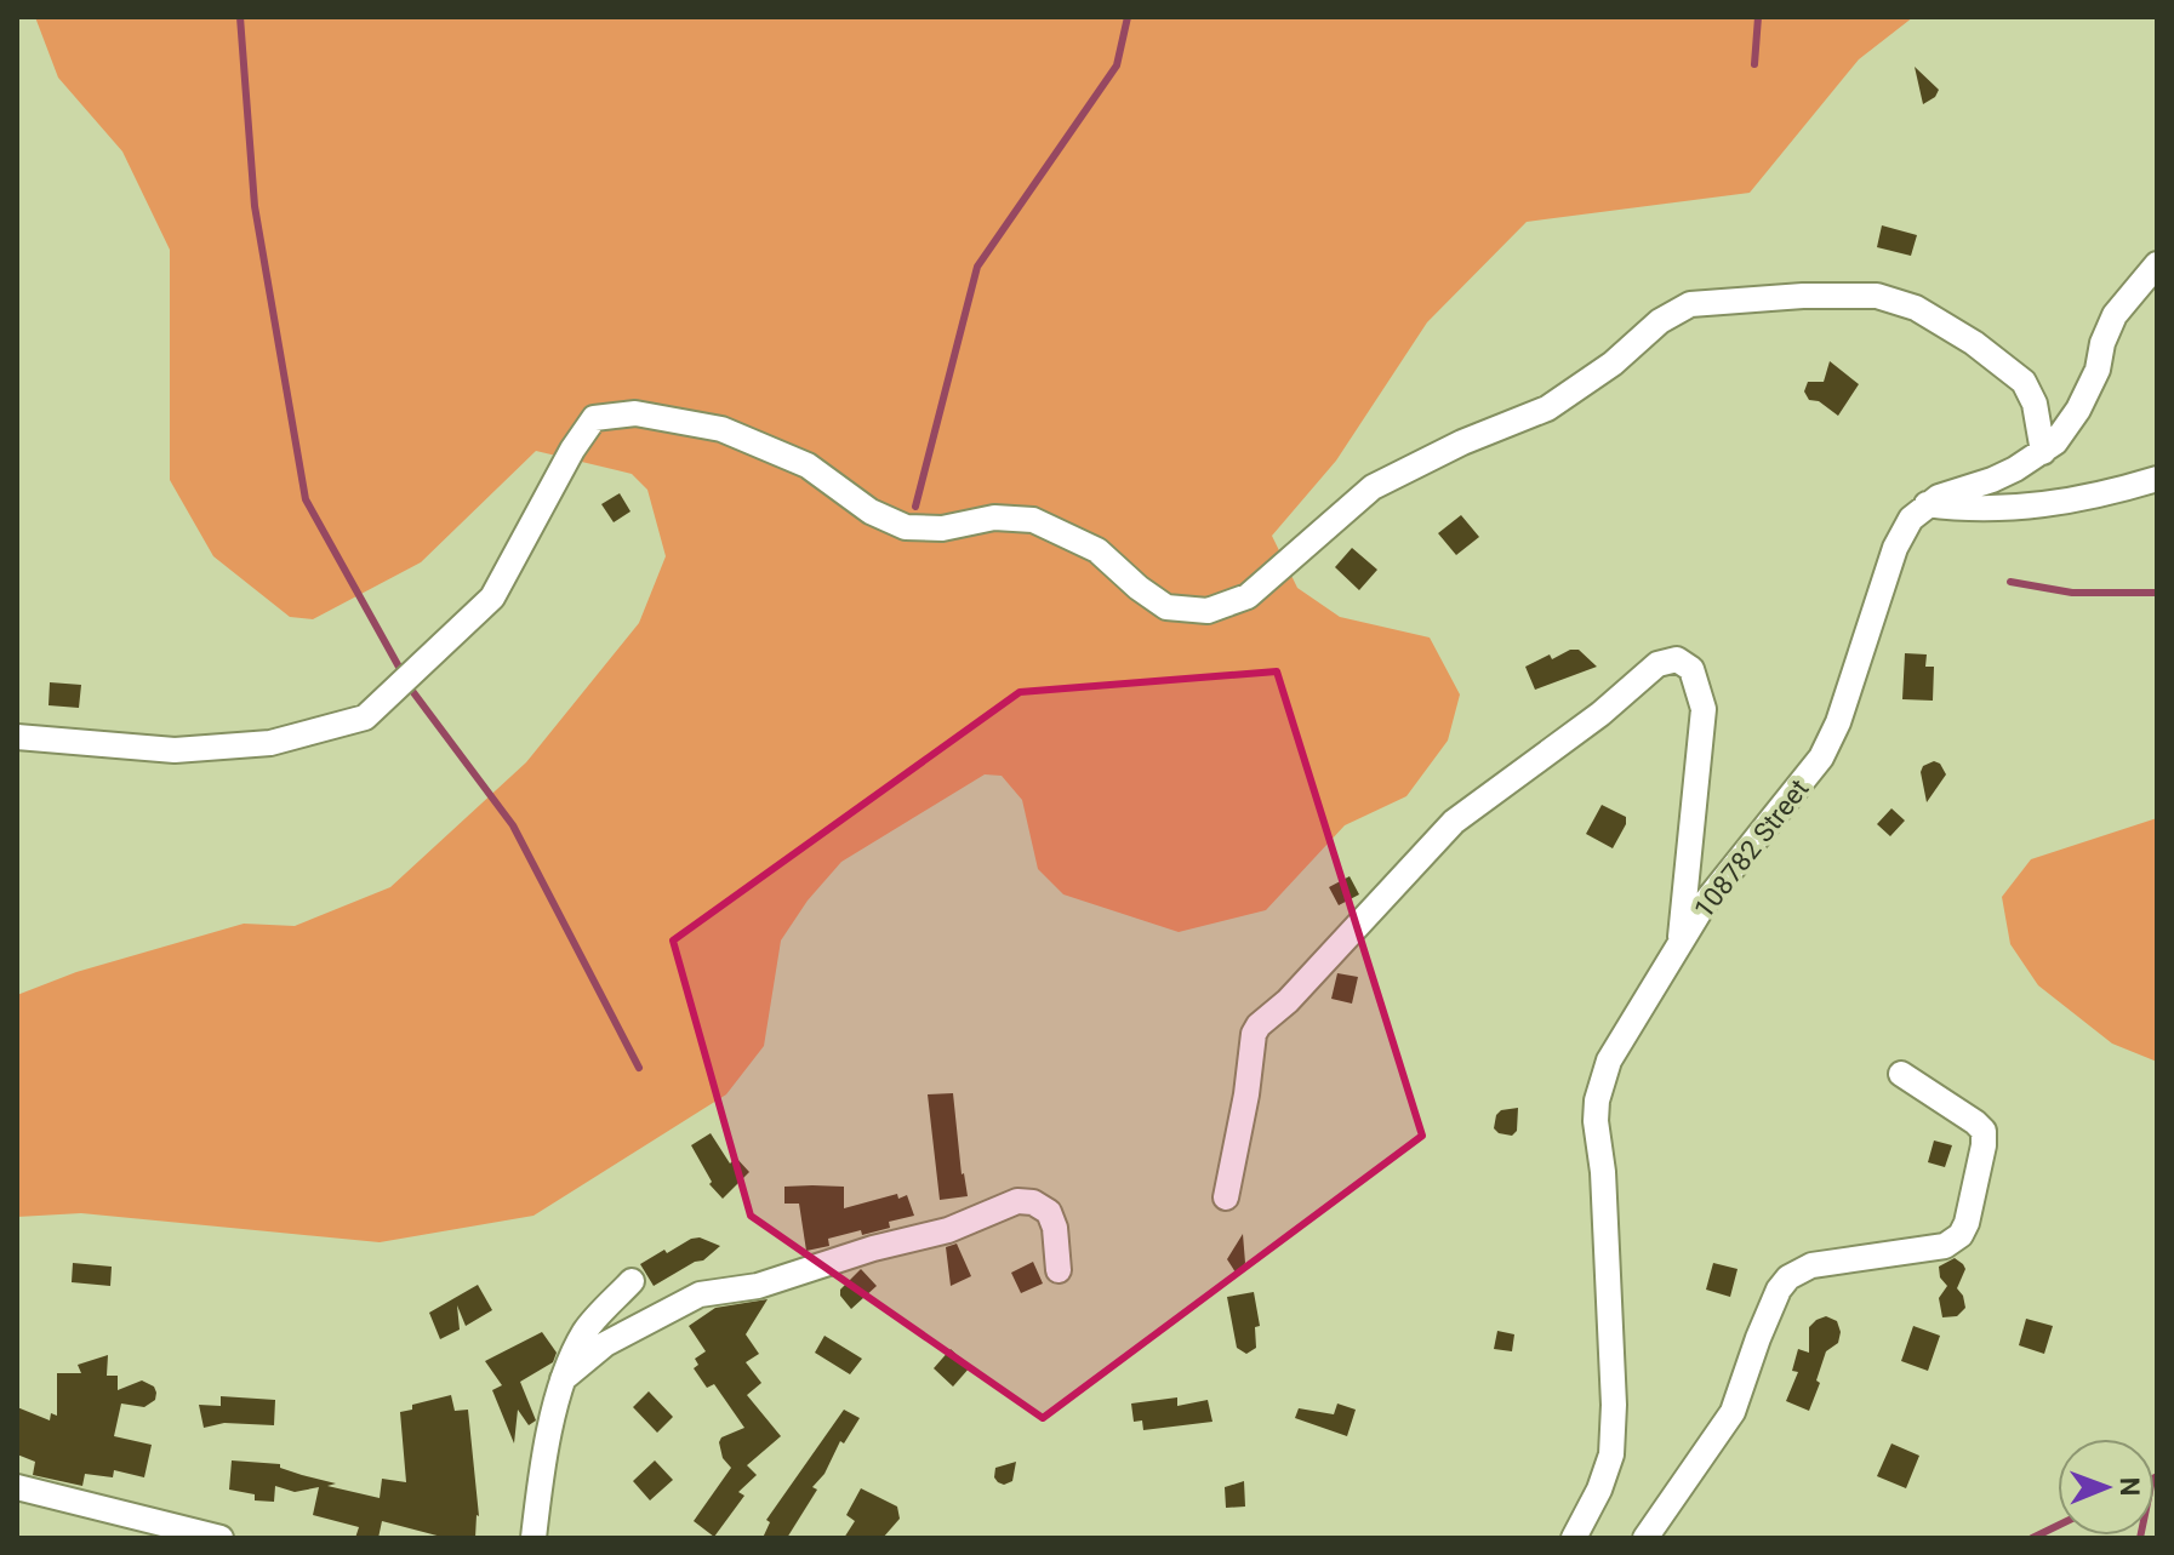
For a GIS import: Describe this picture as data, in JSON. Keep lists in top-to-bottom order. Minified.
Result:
{"streets":{"street":["108782 Street"]},"north":"right"}
